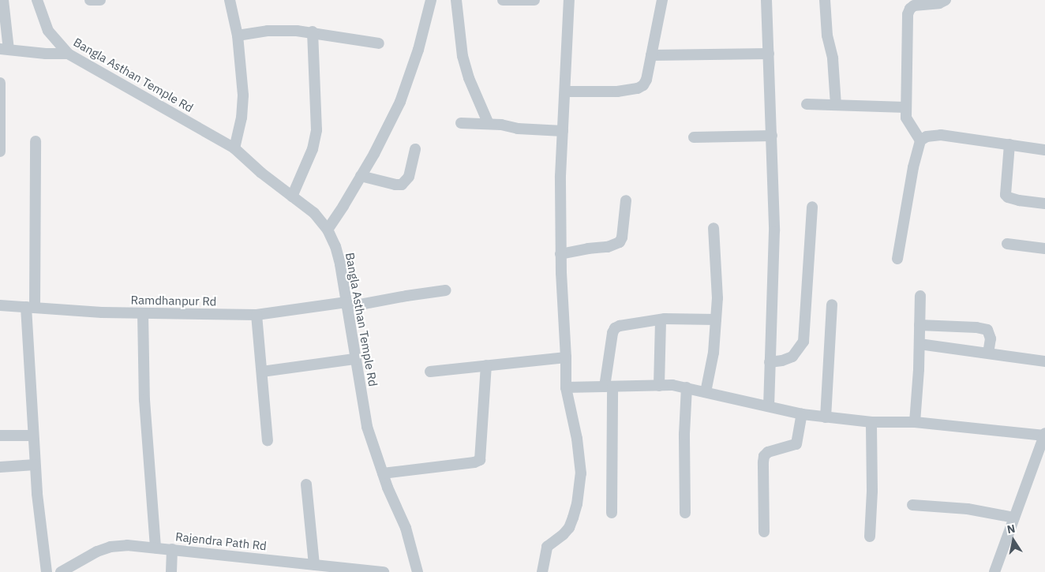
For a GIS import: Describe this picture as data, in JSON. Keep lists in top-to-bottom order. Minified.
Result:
{"streets":{"street":["Bangla Asthan Temple Rd","Ramdhanpur Rd","Rajendra Path Rd"]},"crossings":[["Bangla Asthan Temple Rd","Ramdhanpur Rd"]],"north":"top"}
